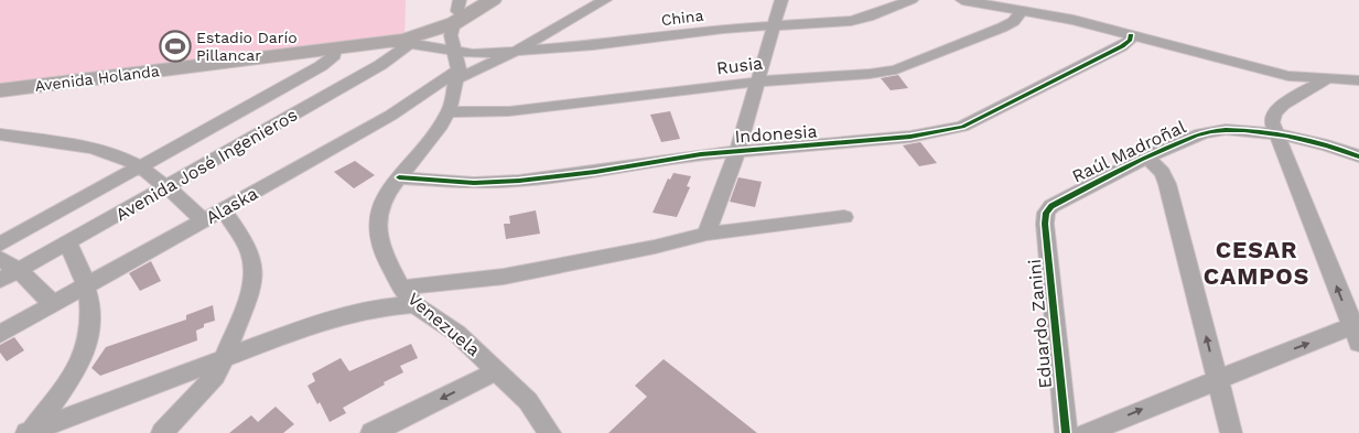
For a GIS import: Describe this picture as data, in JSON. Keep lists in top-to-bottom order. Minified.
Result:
{"streets":{"street":["China","Rusia","Avenida Holanda","Indonesia","Raúl Madroñal","Avenida José Ingenieros","Alaska","Venezuela","Eduardo Zanini"]},"crossings":[["China","Alaska"],["China","Venezuela"],["Rusia","Venezuela"],["Avenida Holanda","Venezuela"],["Indonesia","Venezuela"],["Raúl Madroñal","Eduardo Zanini"],["Alaska","Venezuela"]],"districts":["CESAR CAMPOS"],"places":{"sports":["Estadio Darío Pillancar"]}}
